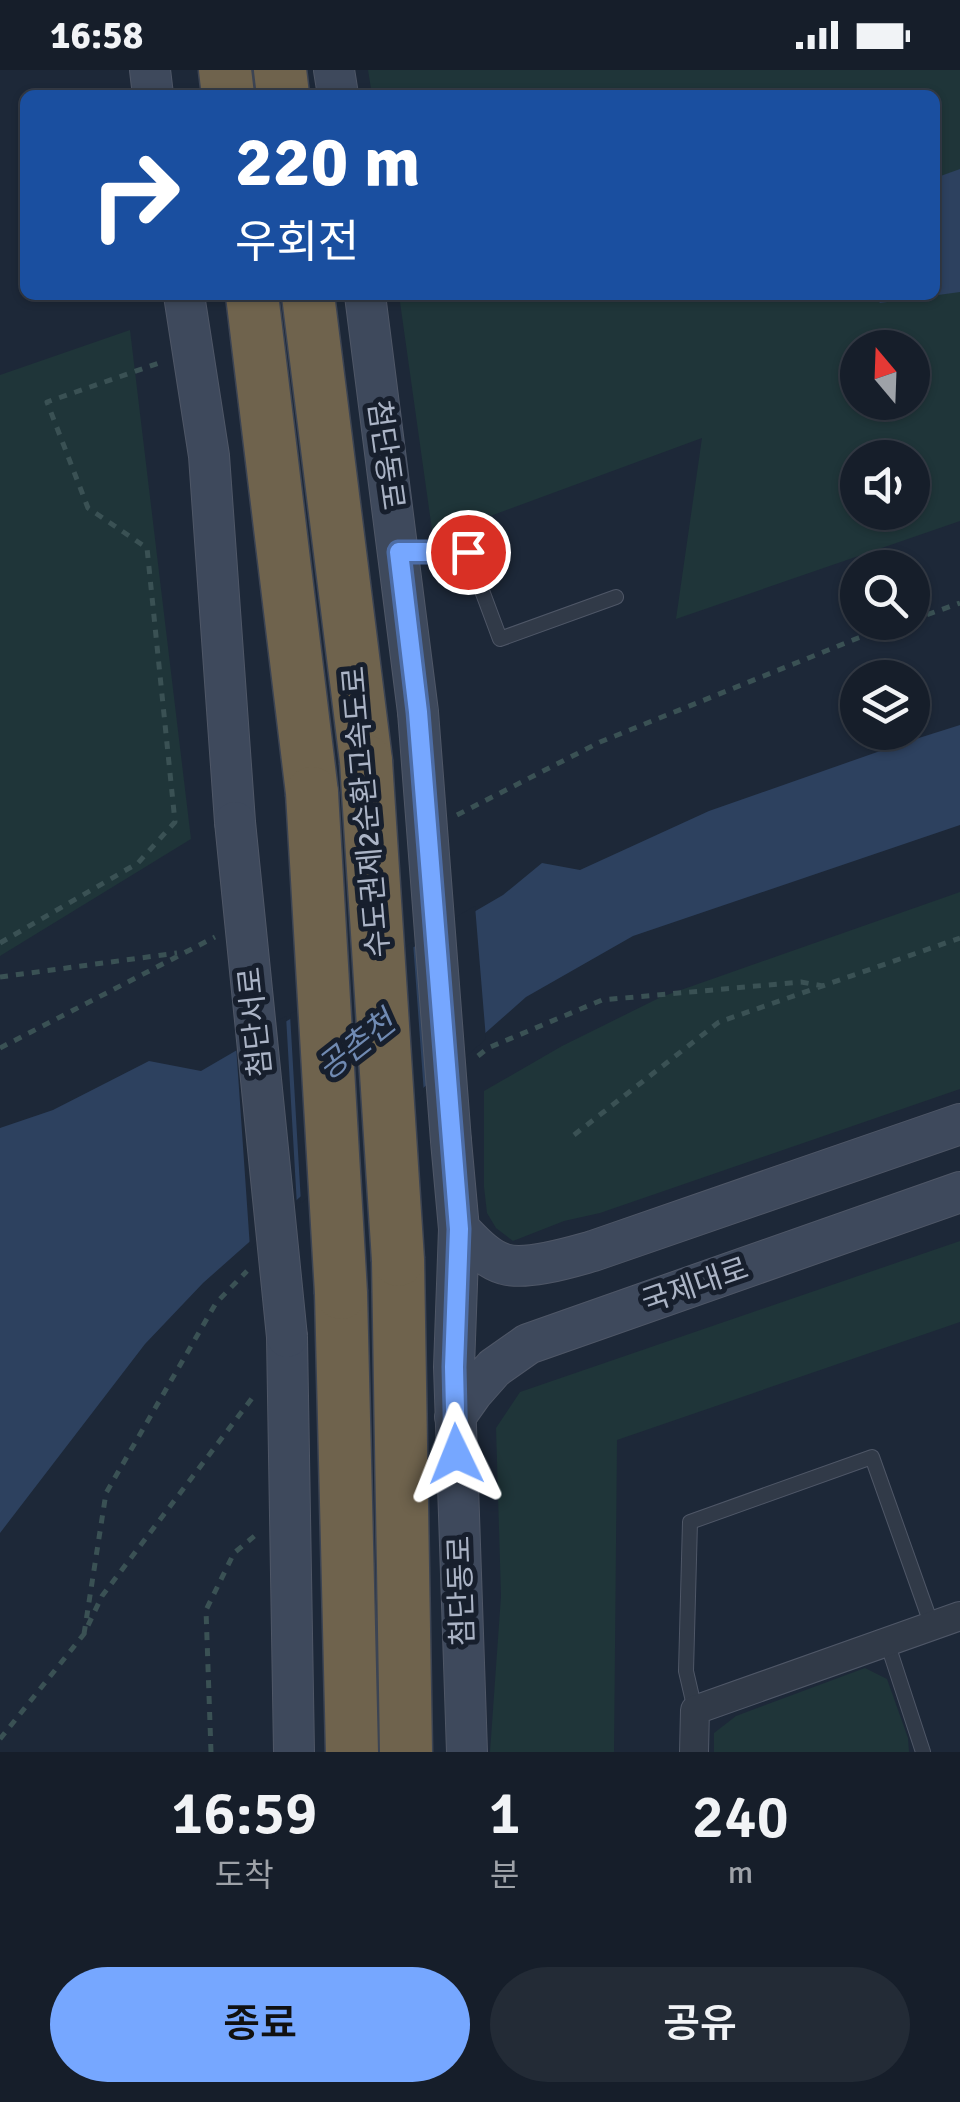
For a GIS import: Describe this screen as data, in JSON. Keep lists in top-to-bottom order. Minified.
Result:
{"streets":{"highway":["수도권제2순환고속도로"],"main road":["첨단동로","첨단서로","국제대로"]},"crossings":[["첨단동로","국제대로"]],"water":["공촌천"],"north":"top","page":{"status":"16:58","turn":["220 m","우회전"],"eta":["16:59","도착","1","분","240","m"],"buttons":["종료","공유"]}}
